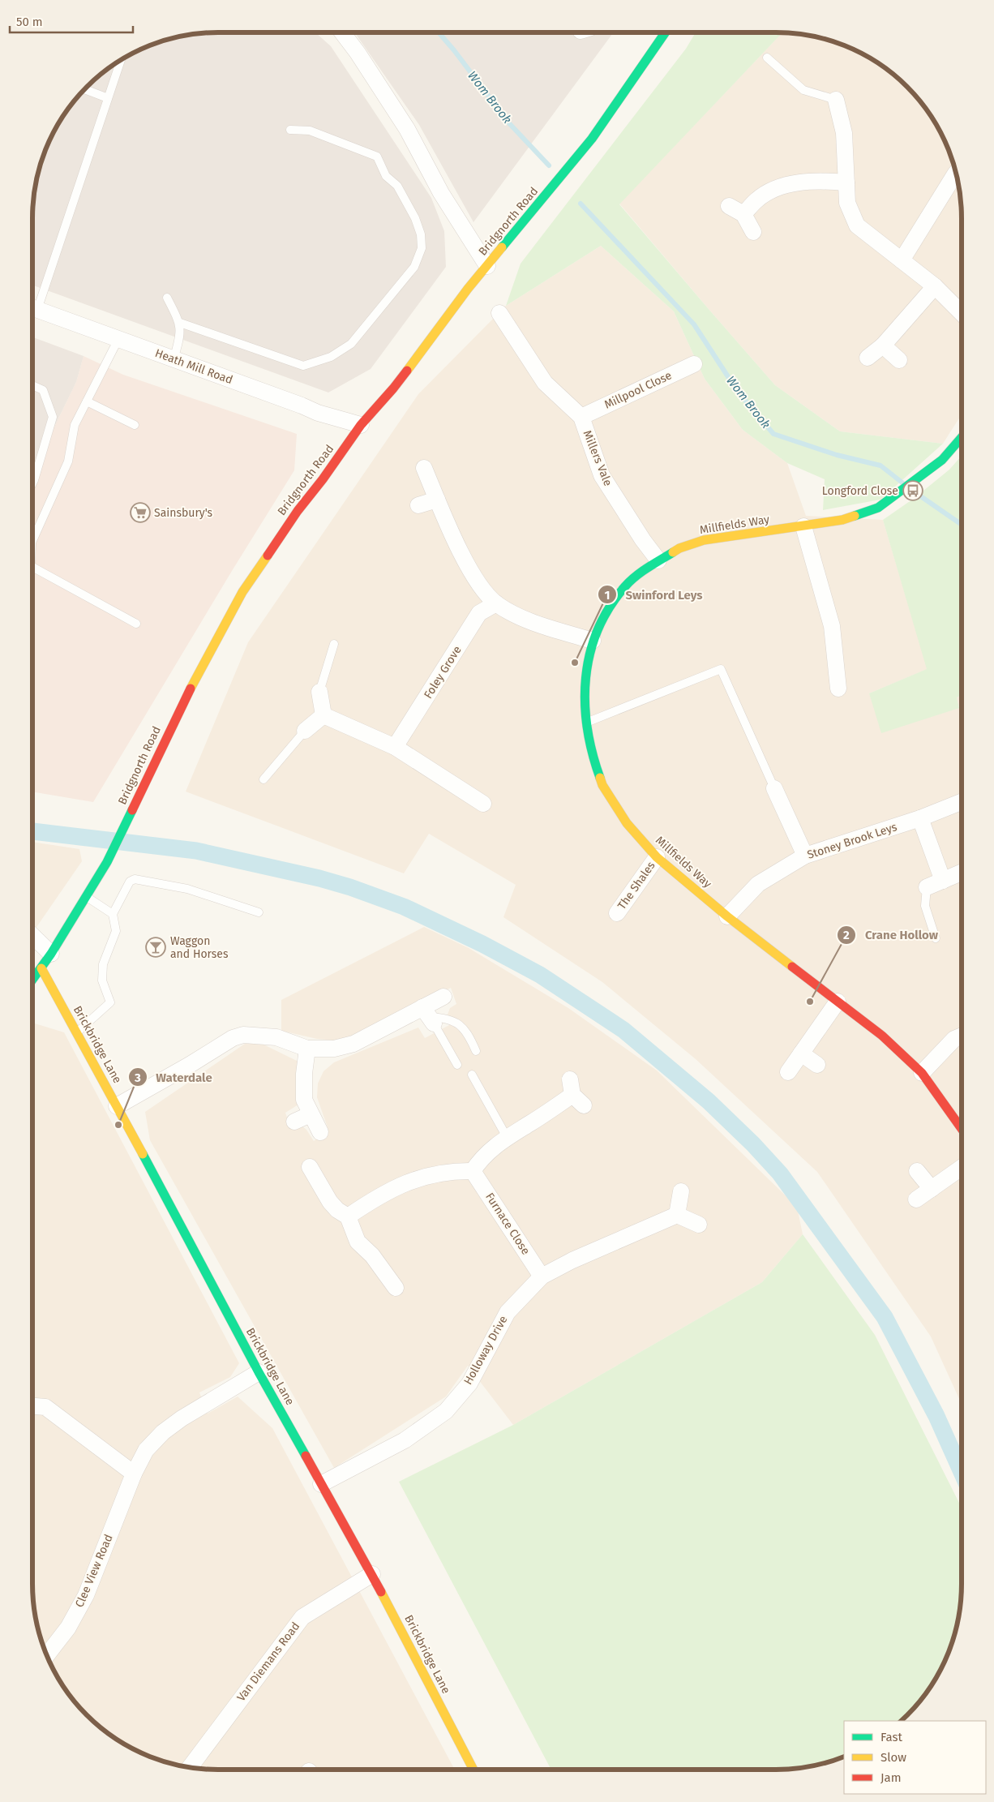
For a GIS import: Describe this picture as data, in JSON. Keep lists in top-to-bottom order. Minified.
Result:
{"streets":{"street":["Bridgnorth Road","Heath Mill Road","Millpool Close","Millers Vale","Millfields Way","Foley Grove","Stoney Brook Leys","The Shales","Brickbridge Lane","Furnace Close","Holloway Drive","Clee View Road","Van Diemans Road"]},"crossings":[["Bridgnorth Road","Heath Mill Road"],["Bridgnorth Road","Brickbridge Lane"],["Millpool Close","Millers Vale"],["Millers Vale","Millfields Way"],["Millfields Way","Stoney Brook Leys"],["Millfields Way","The Shales"],["Brickbridge Lane","Holloway Drive"],["Brickbridge Lane","Clee View Road"],["Brickbridge Lane","Van Diemans Road"],["Furnace Close","Holloway Drive"]],"water":["Wom Brook"],"places":{"bus stop":["Longford Close"],"supermarket":["Sainsbury's"],"other":["Swinford Leys","Crane Hollow","Waterdale"],"bar":["Waggon and Horses"]},"legend":["Fast","Slow","Jam"],"scale_bar":"50 m"}
